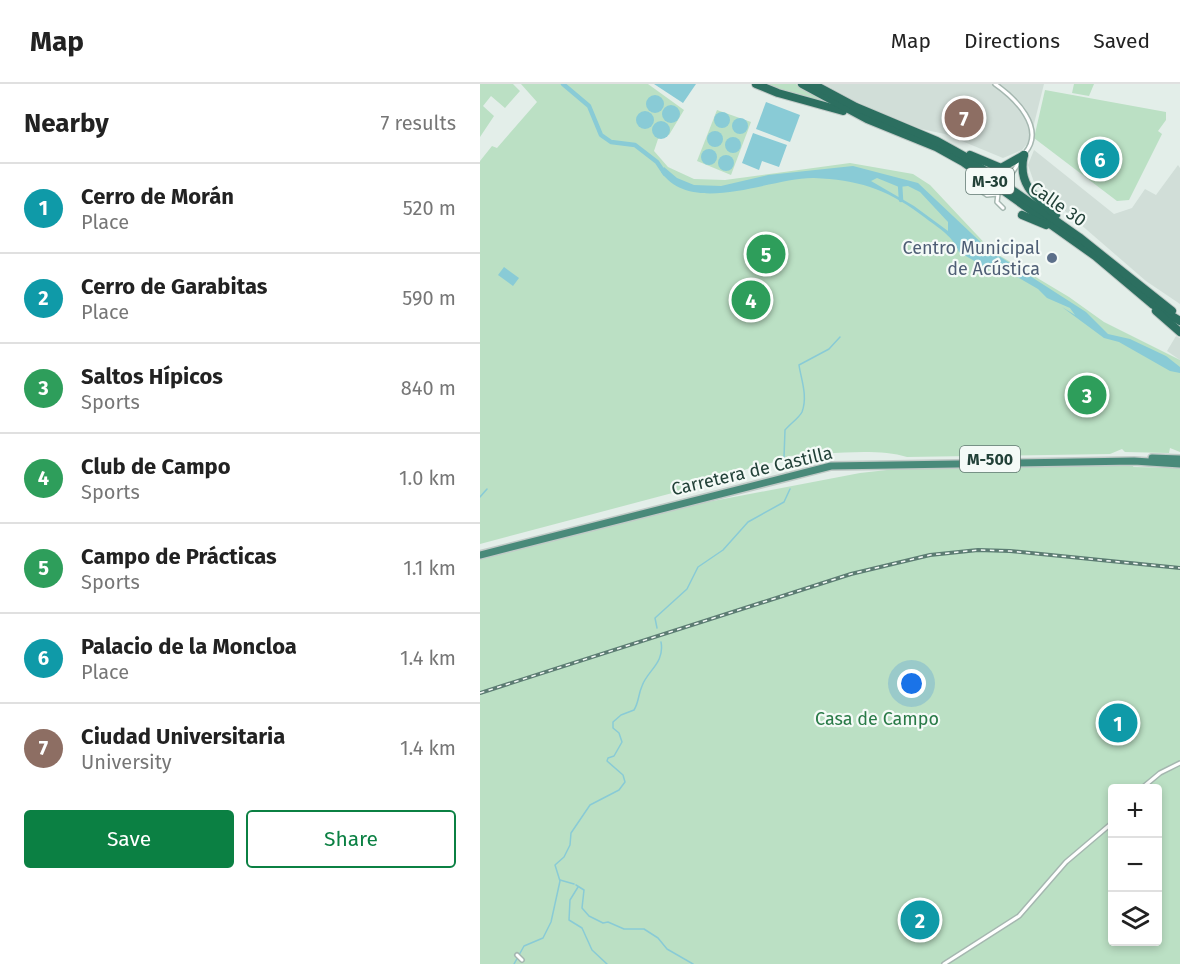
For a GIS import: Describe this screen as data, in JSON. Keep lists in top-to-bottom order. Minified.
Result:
{"streets":{"highway":["M-30","Calle 30","M-500","Carretera de Castilla"]},"crossings":[["M-30","Calle 30"]],"parks":["Casa de Campo"],"places":["Centro Municipal de Acústica"],"page":{"header":"Map","nav":["Map","Directions","Saved"],"heading":["Nearby","7 results"],"pins":["7","6","5","4","3","1","2"],"list":[{"mark":"1","name":"Cerro de Morán","note":"Place","value":"520 m"},{"mark":"2","name":"Cerro de Garabitas","note":"Place","value":"590 m"},{"mark":"3","name":"Saltos Hípicos","note":"Sports","value":"840 m"},{"mark":"4","name":"Club de Campo","note":"Sports","value":"1.0 km"},{"mark":"5","name":"Campo de Prácticas","note":"Sports","value":"1.1 km"},{"mark":"6","name":"Palacio de la Moncloa","note":"Place","value":"1.4 km"},{"mark":"7","name":"Ciudad Universitaria","note":"University","value":"1.4 km"}],"map_buttons":["+","−"],"buttons":["Save","Share"]}}
